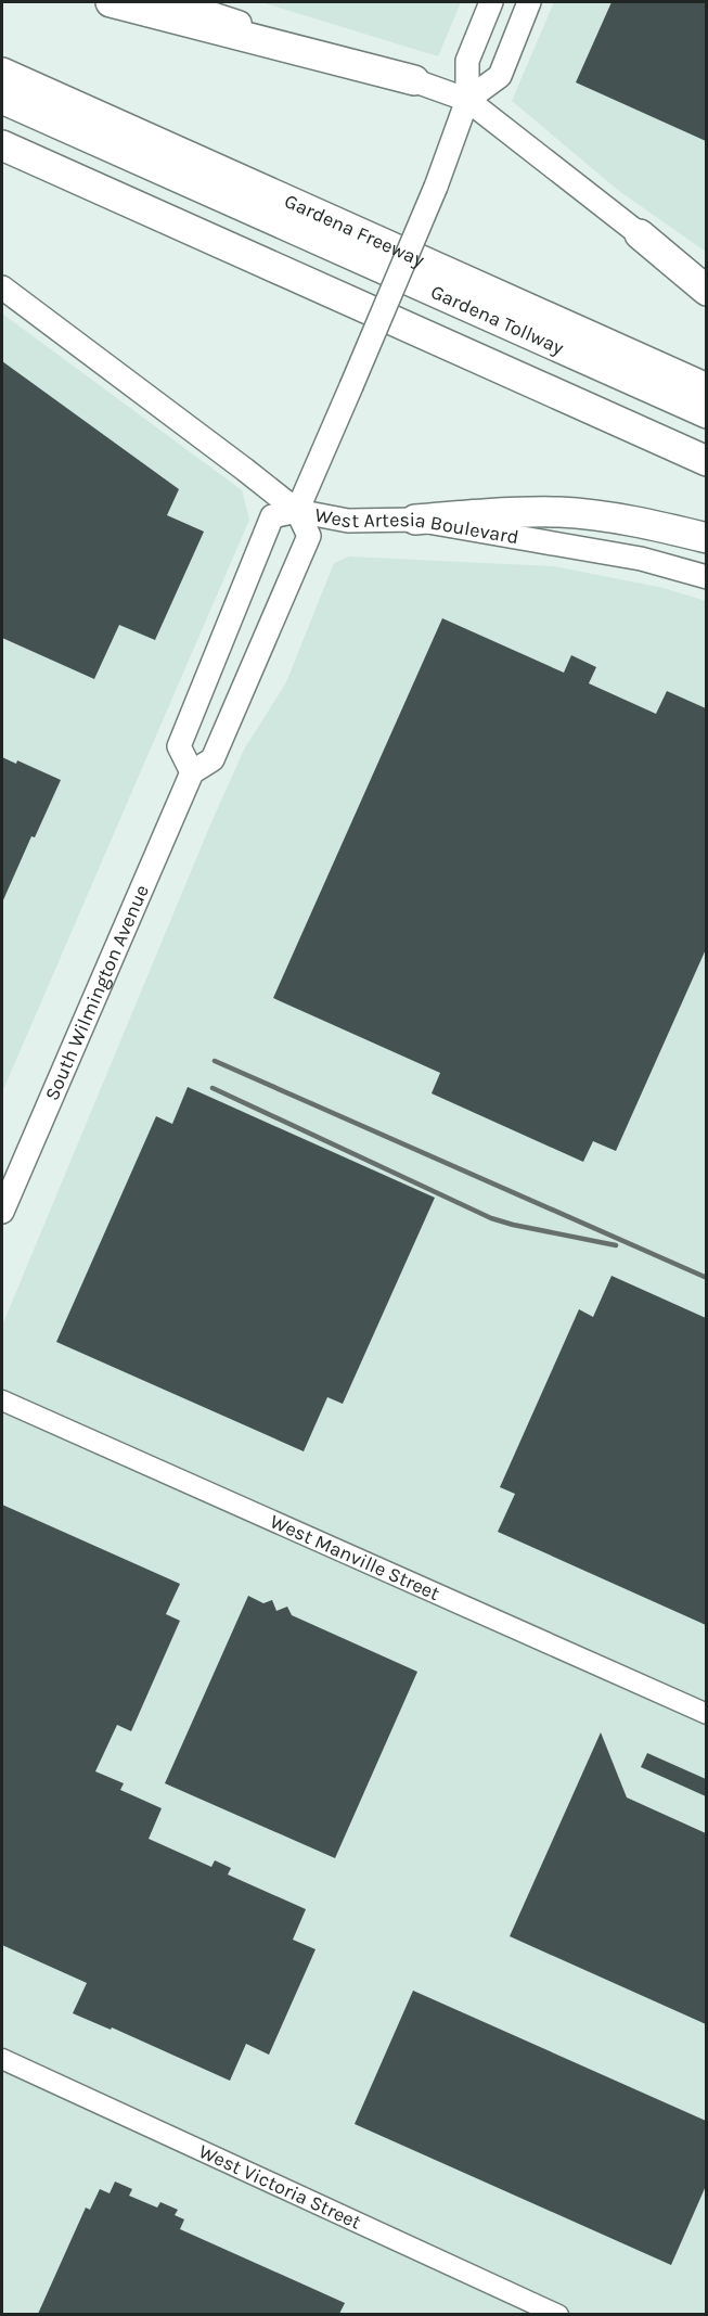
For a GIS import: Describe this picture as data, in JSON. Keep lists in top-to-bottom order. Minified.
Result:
{"streets":{"highway":["Gardena Freeway","Gardena Tollway"],"main road":["West Artesia Boulevard","South Wilmington Avenue"],"street":["West Manville Street","West Victoria Street"]},"crossings":[["West Artesia Boulevard","South Wilmington Avenue"]]}
